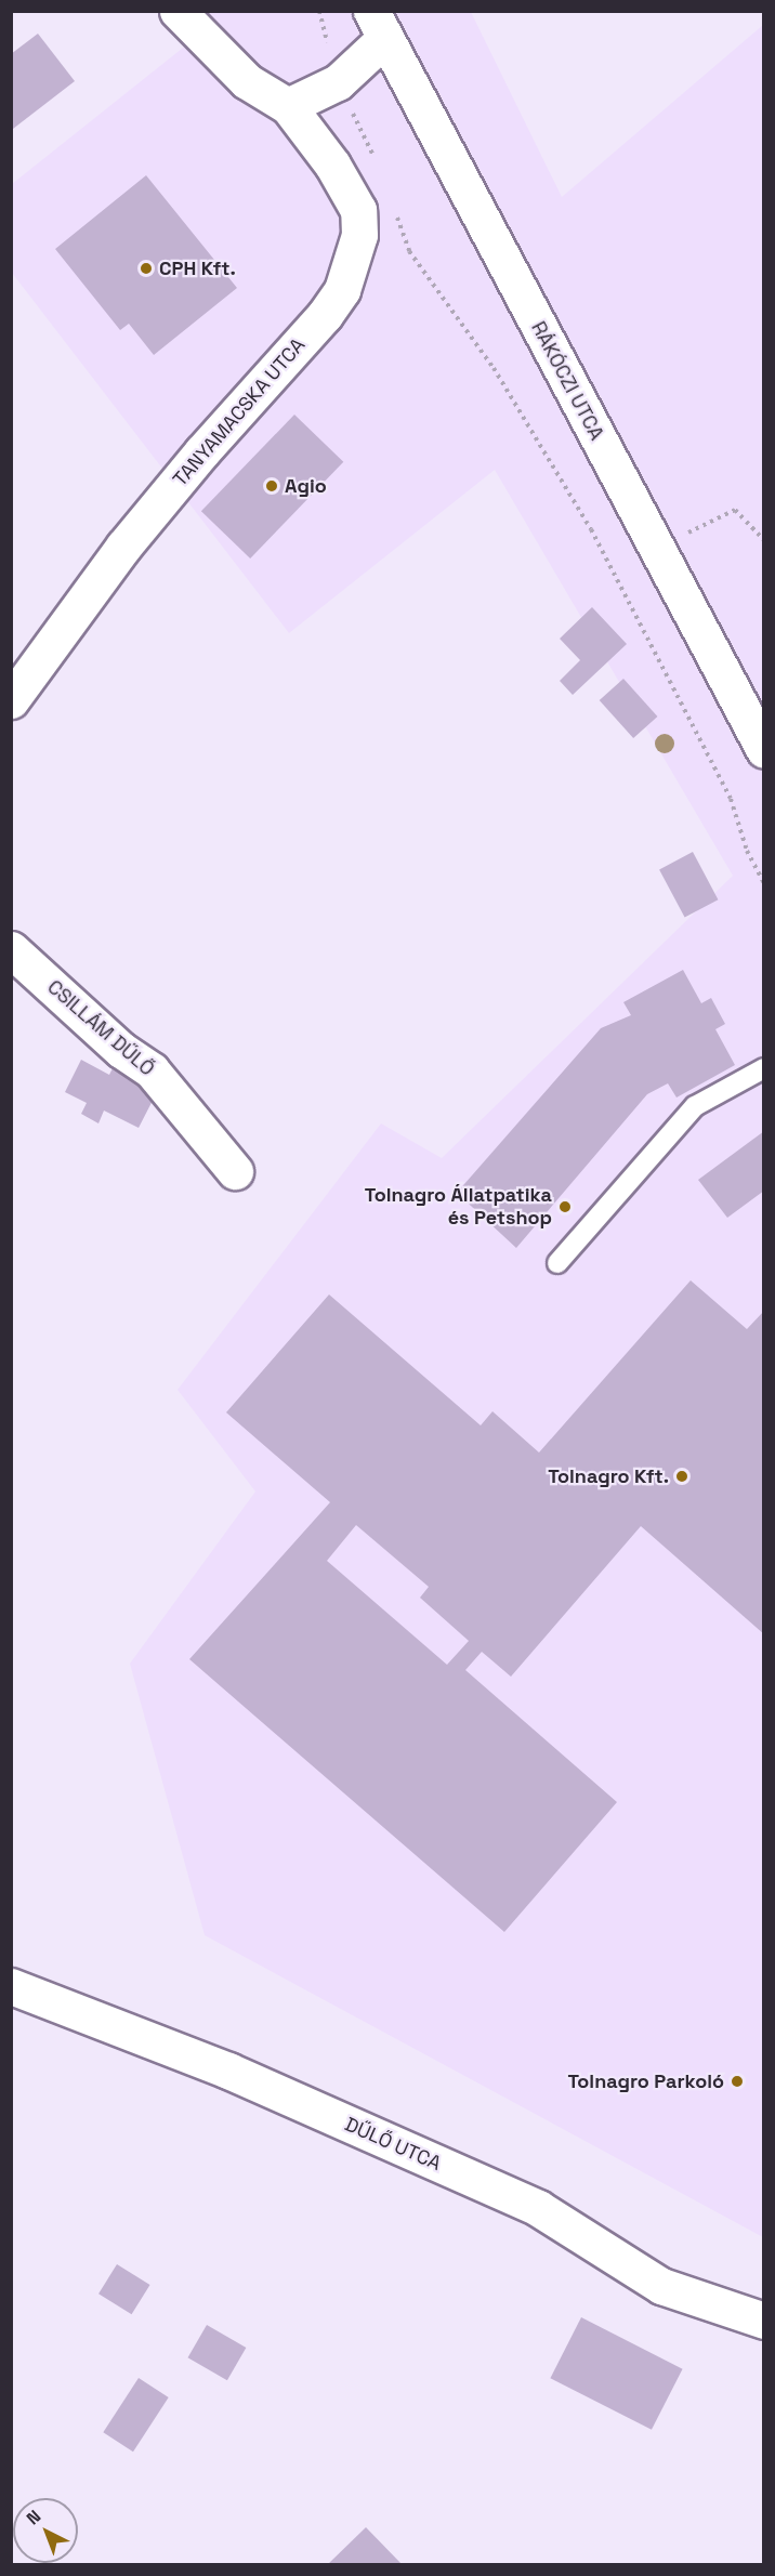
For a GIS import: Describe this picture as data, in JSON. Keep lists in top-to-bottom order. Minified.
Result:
{"streets":{"street":["RÁKÓCZI UTCA","TANYAMACSKA UTCA","CSILLÁM DŰLŐ","DŰLŐ UTCA"]},"places":["CPH Kft.","Agio","Tolnagro Állatpatika és Petshop","Tolnagro Kft.","Tolnagro Parkoló"],"north":"top left"}
